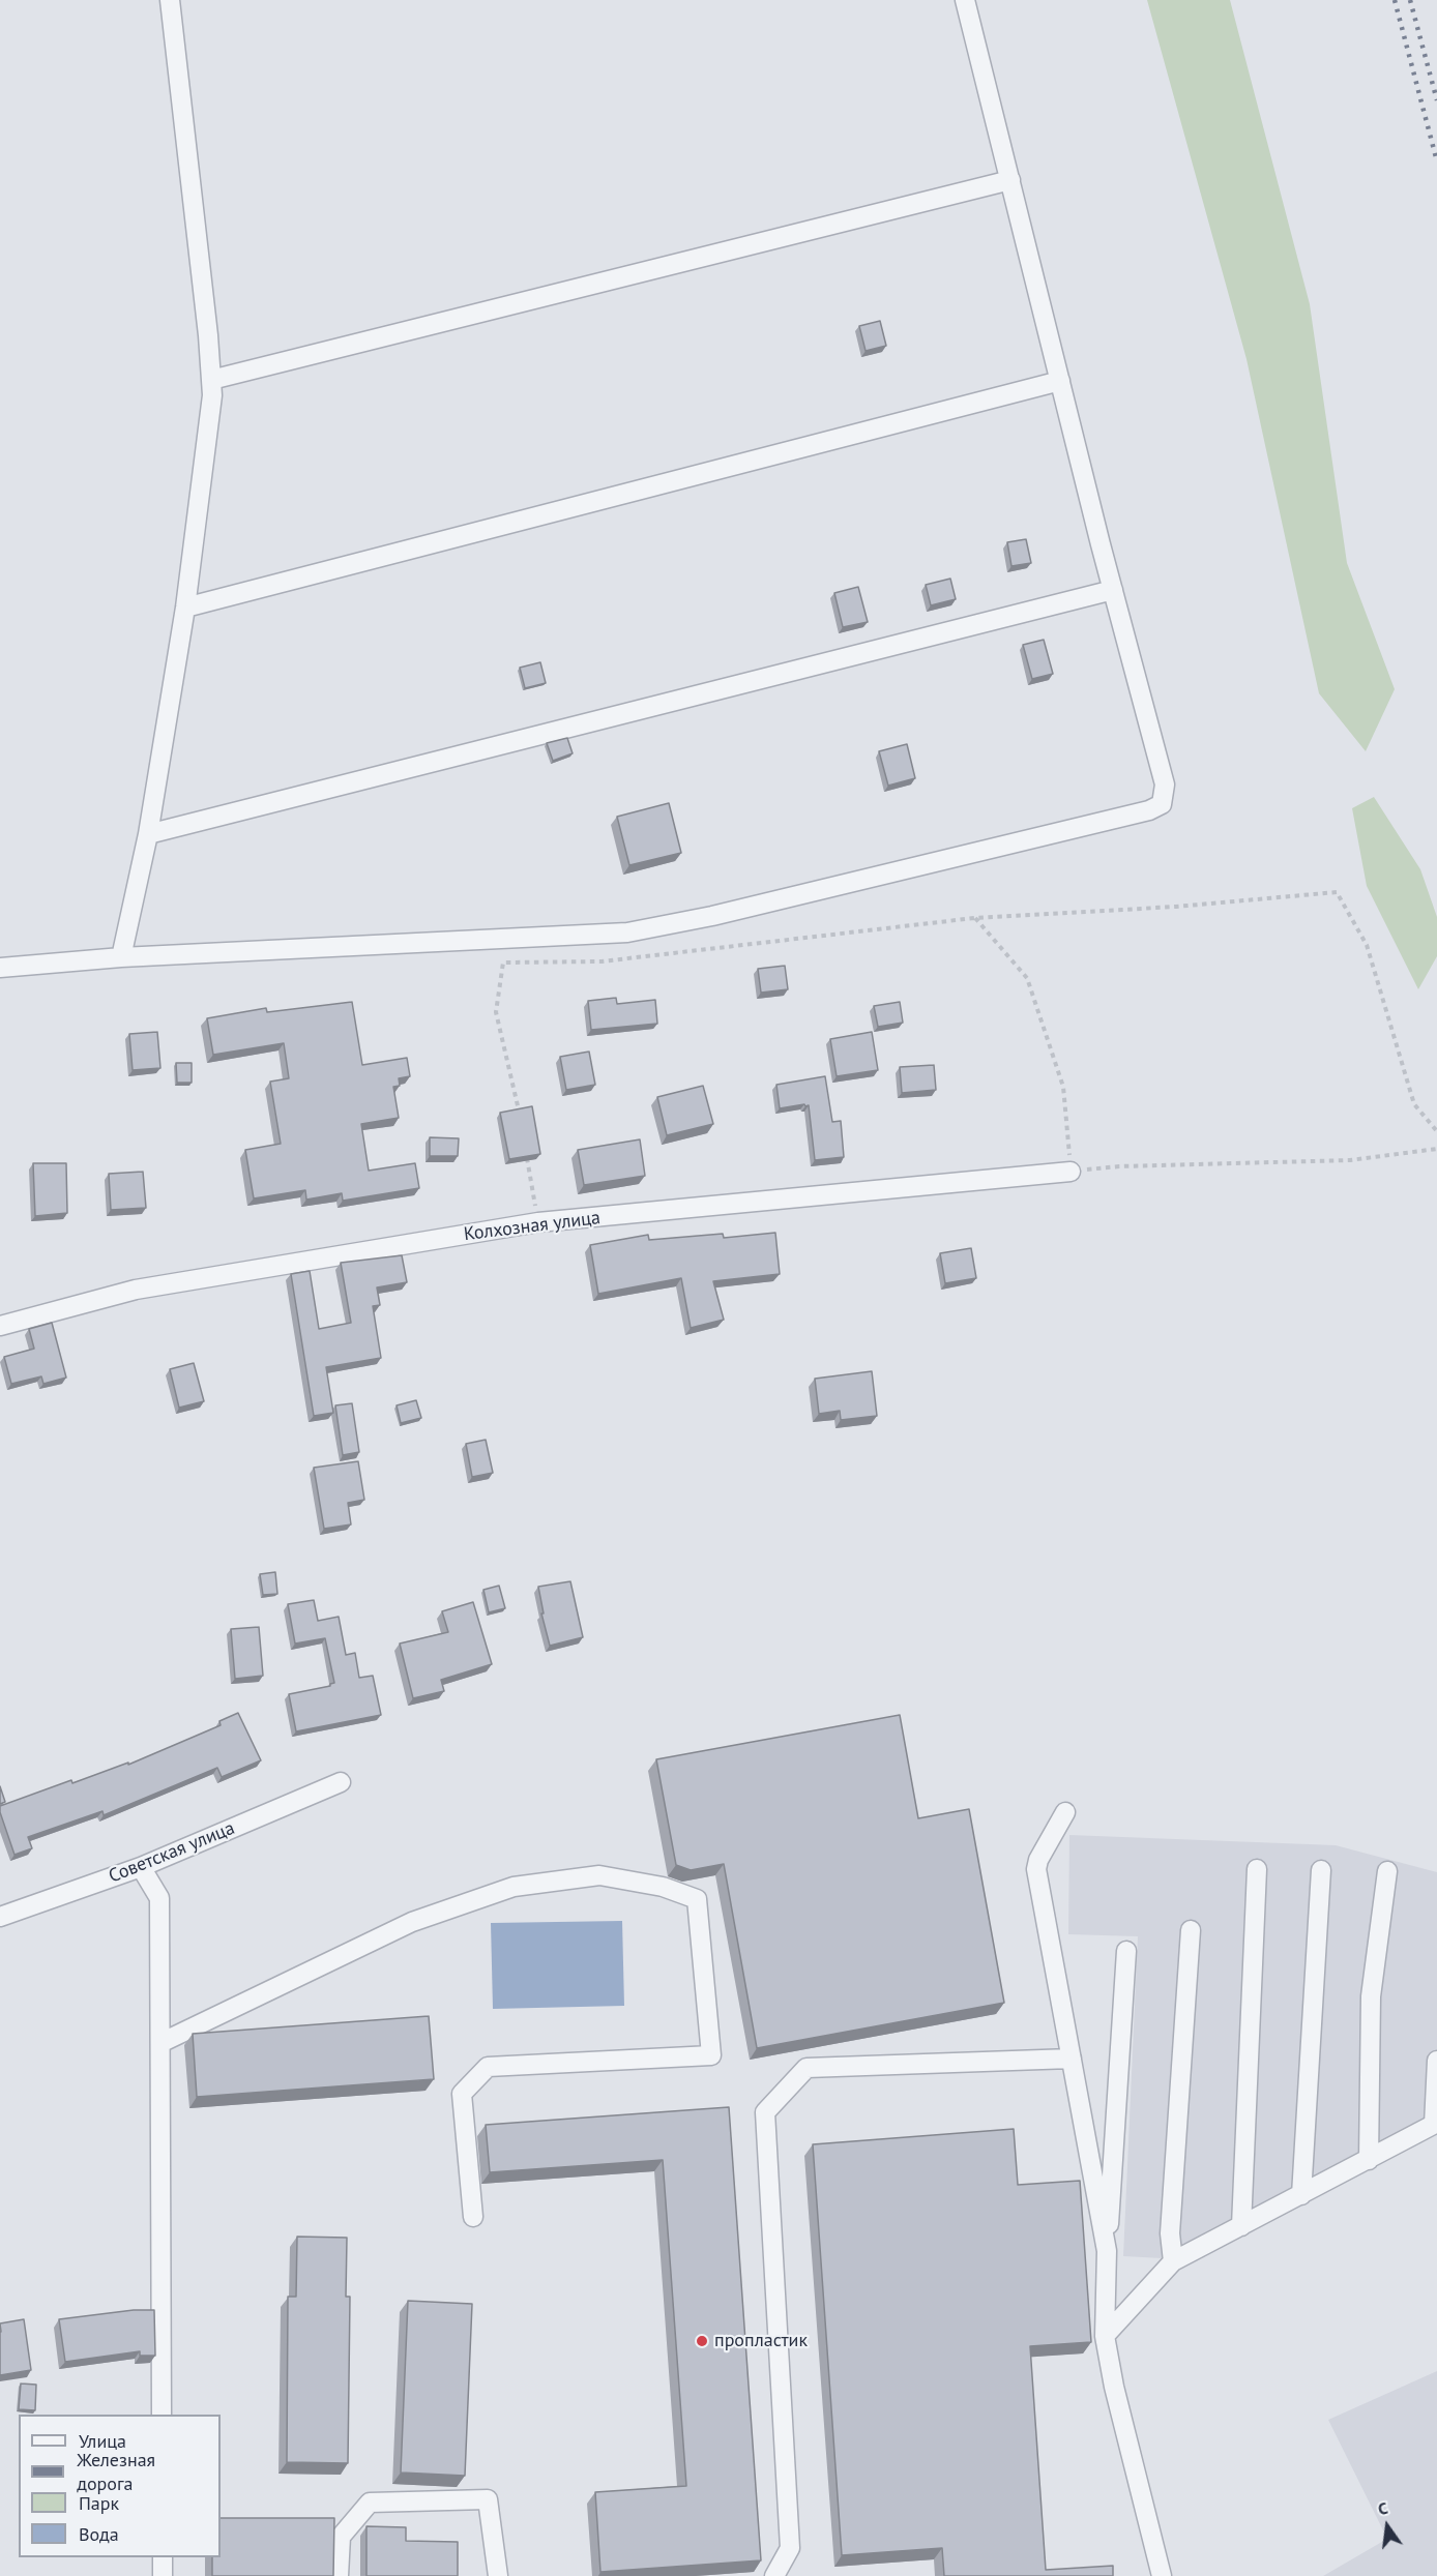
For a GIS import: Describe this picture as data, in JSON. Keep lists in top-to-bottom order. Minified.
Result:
{"streets":{"street":["Колхозная улица","Советская улица"]},"places":["пропластик"],"legend":["Улица","Железная дорога","Парк","Вода"],"north":"top"}
